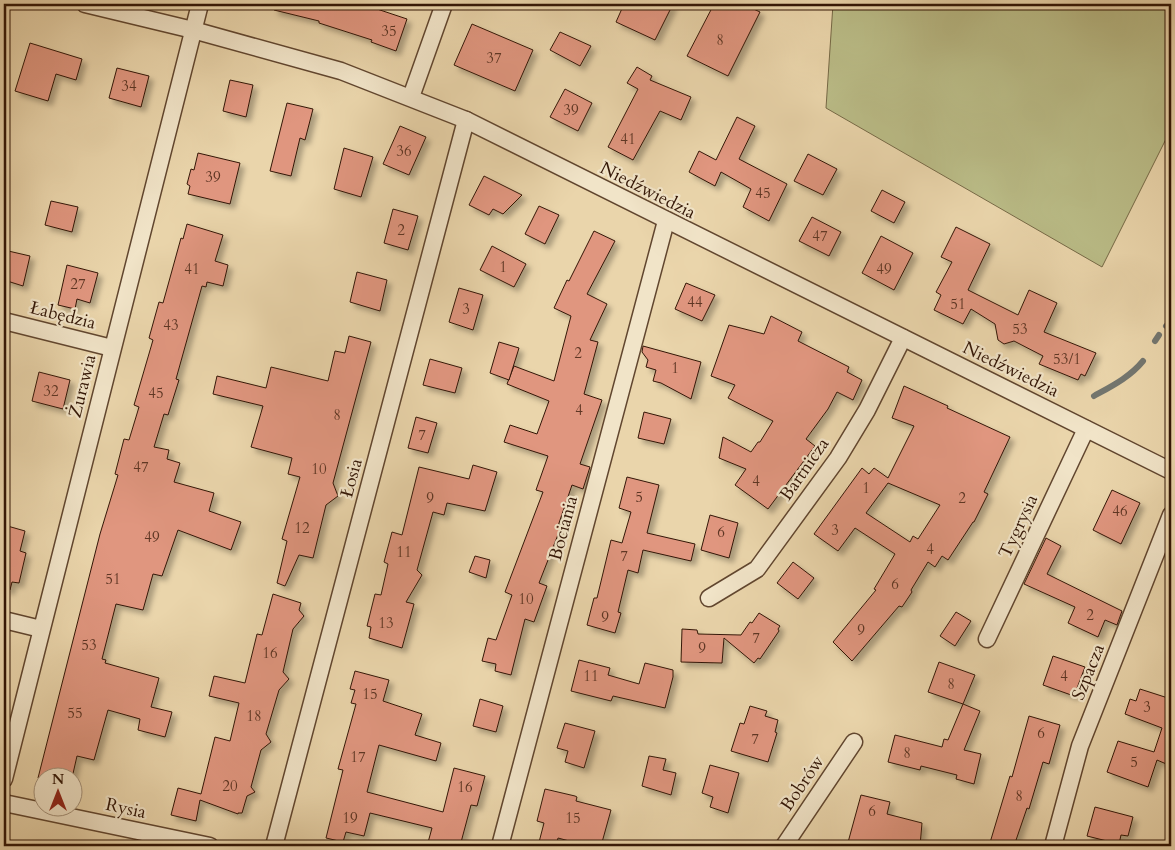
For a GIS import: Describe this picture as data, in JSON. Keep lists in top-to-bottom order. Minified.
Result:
{"streets":{"street":["Niedźwiedzia","Łabędzia","Żurawia","Bartnicza","Łosia","Tygrysia","Bociania","Szpacza","Bobrów","Rysia"]},"crossings":[["Niedźwiedzia","Żurawia"],["Niedźwiedzia","Bartnicza"],["Niedźwiedzia","Łosia"],["Niedźwiedzia","Tygrysia"],["Niedźwiedzia","Bociania"],["Łabędzia","Żurawia"]],"house_numbers":["35","8","37","34","39","41","36","39","45","2","47","1","41","49","27","44","51","3","43","53","2","53/1","1","32","45","4","8","7","47","10","4","1","5","9","2","46","12","3","6","49","4","11","7","51","6","10","2","9","13","9","7","53","9","16","11","4","8","15","3","55","18","6","7","8","17","5","20","16","8","6","19","15"],"north":"top"}
